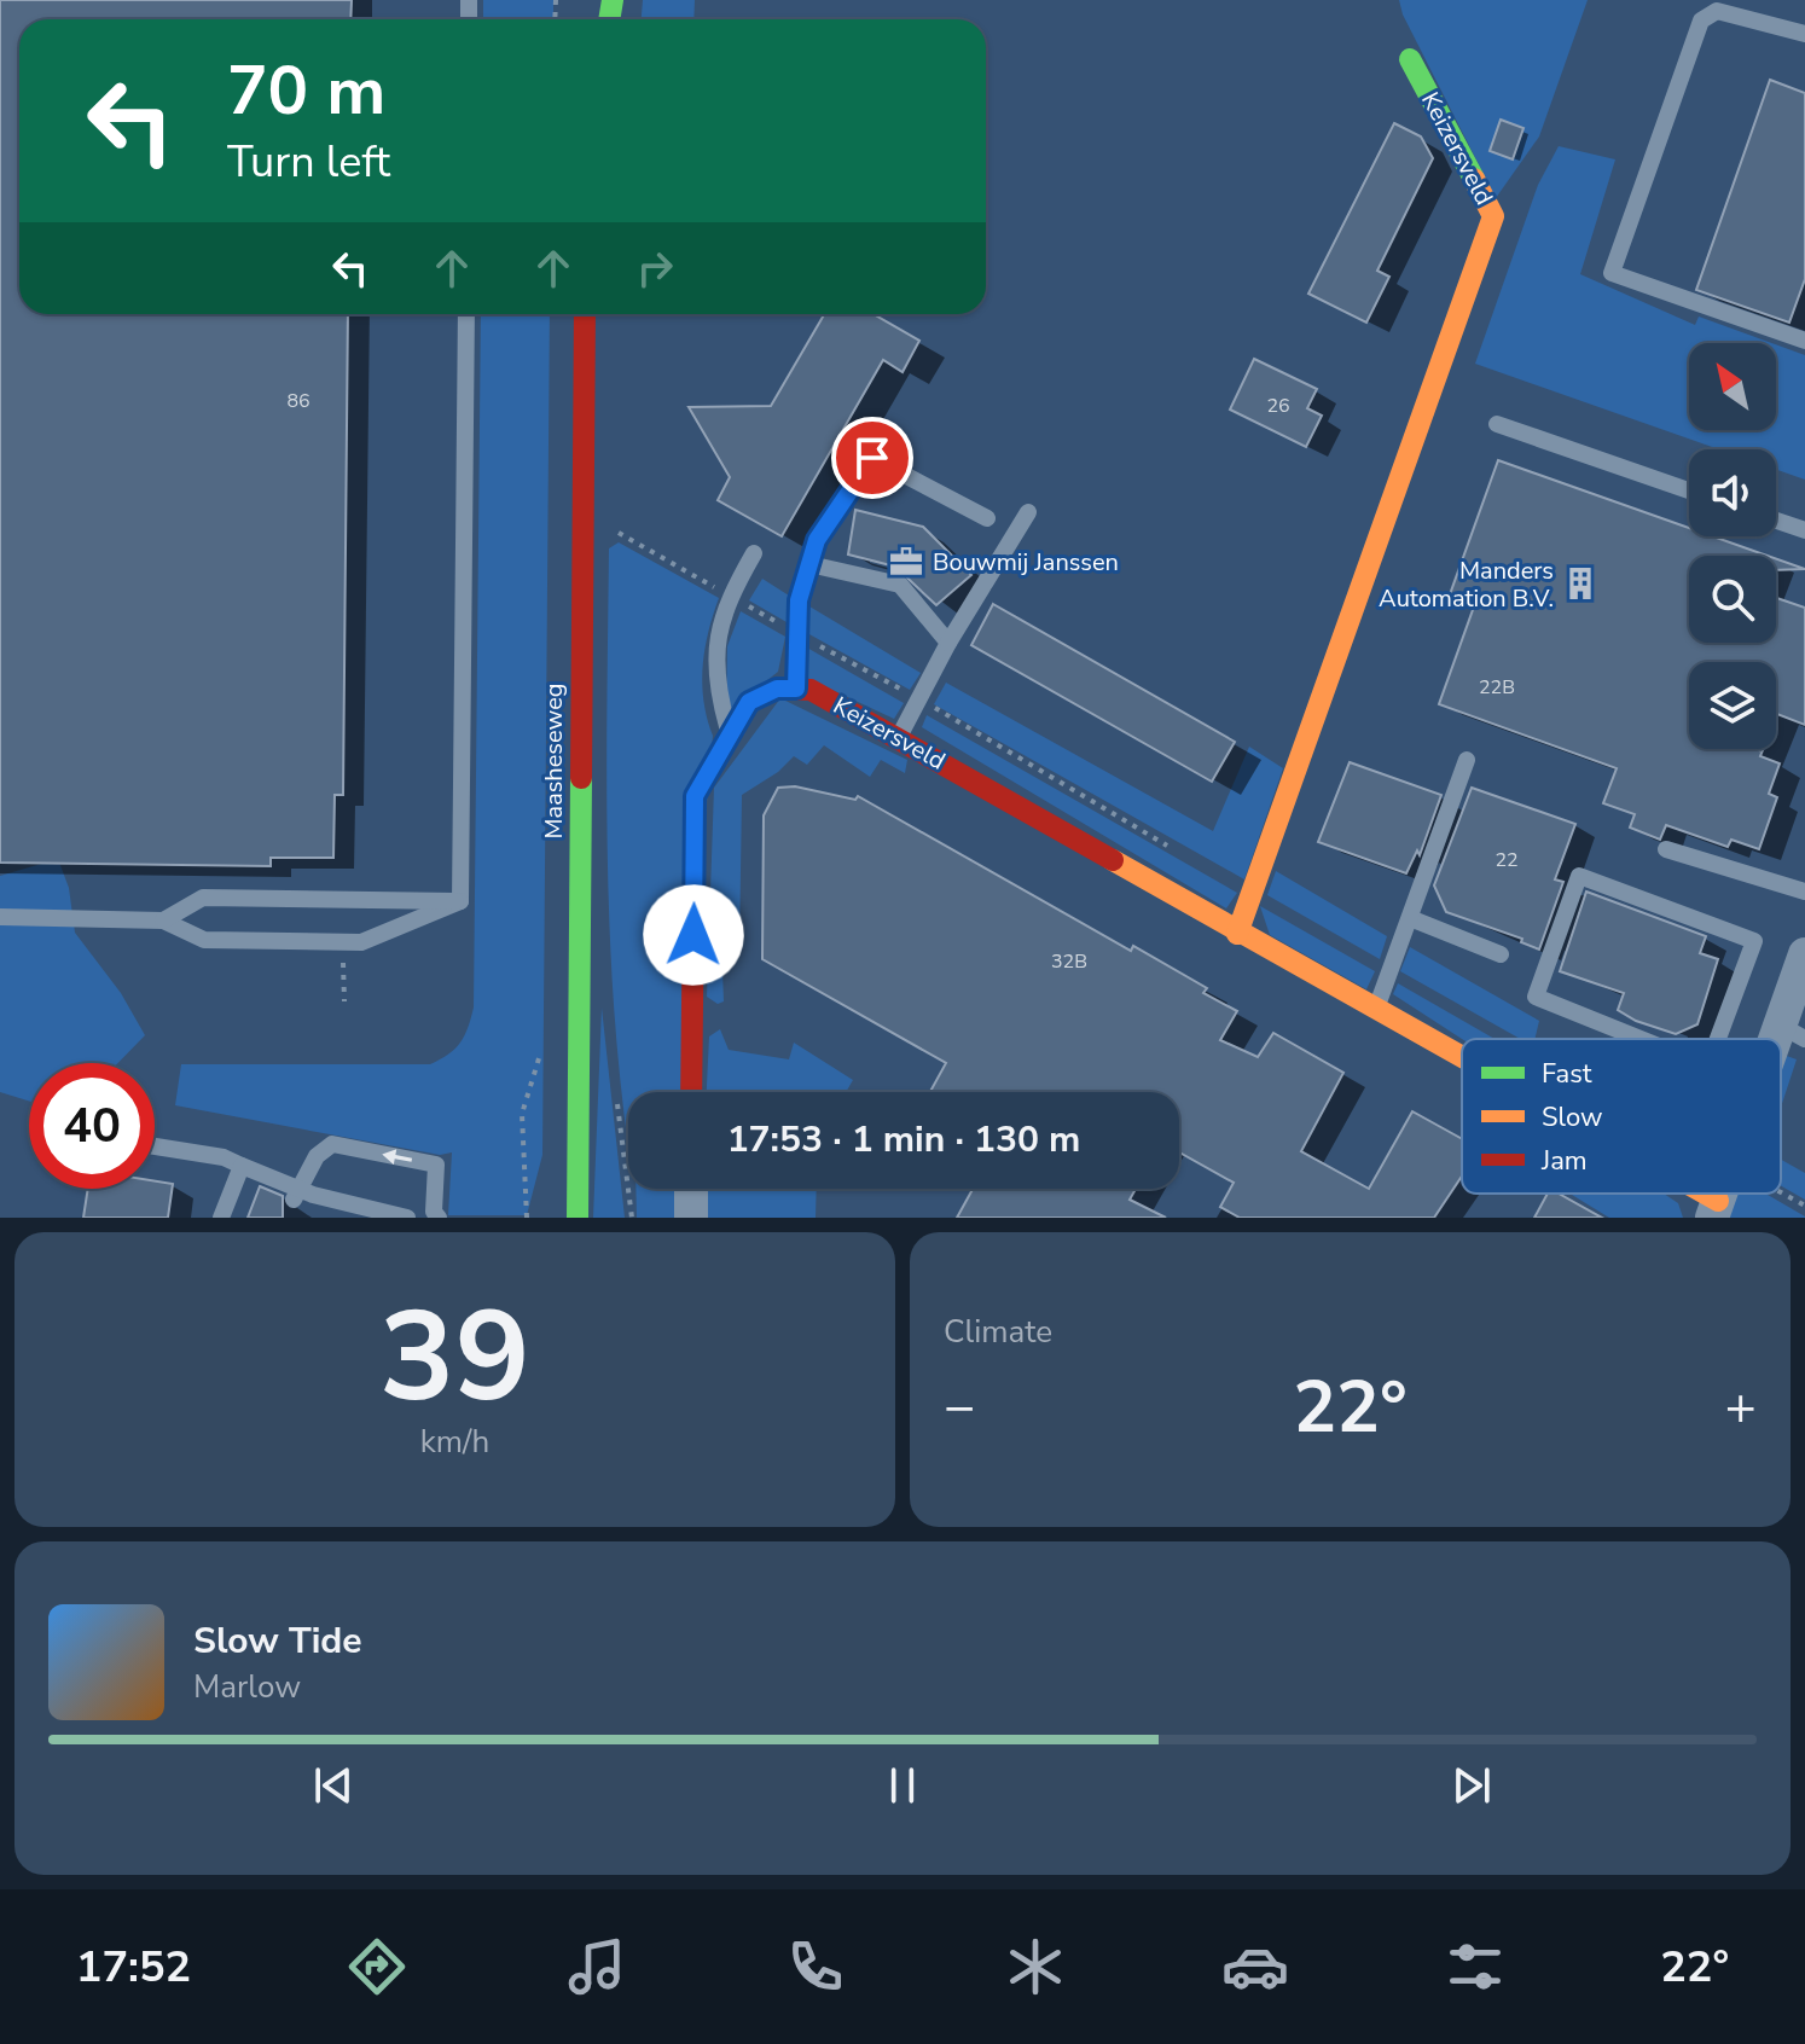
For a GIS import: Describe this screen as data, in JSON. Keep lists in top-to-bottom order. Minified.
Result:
{"streets":{"street":["Keizersveld","Maasheseweg"]},"places":{"office":["Bouwmij Janssen"],"building":["Manders Automation B.V."]},"house_numbers":["86","26","22B","22","32B"],"legend":["Fast","Slow","Jam"],"north":"top left","page":{"turn":["70 m","Turn left"],"limit":"40","trip":"17:53 · 1 min · 130 m","tile":[["39","km/h"],"Climate"],"heat":["−","22°","+"],"song":["Slow Tide","Marlow"],"tabs":["17:52","22°"]}}
